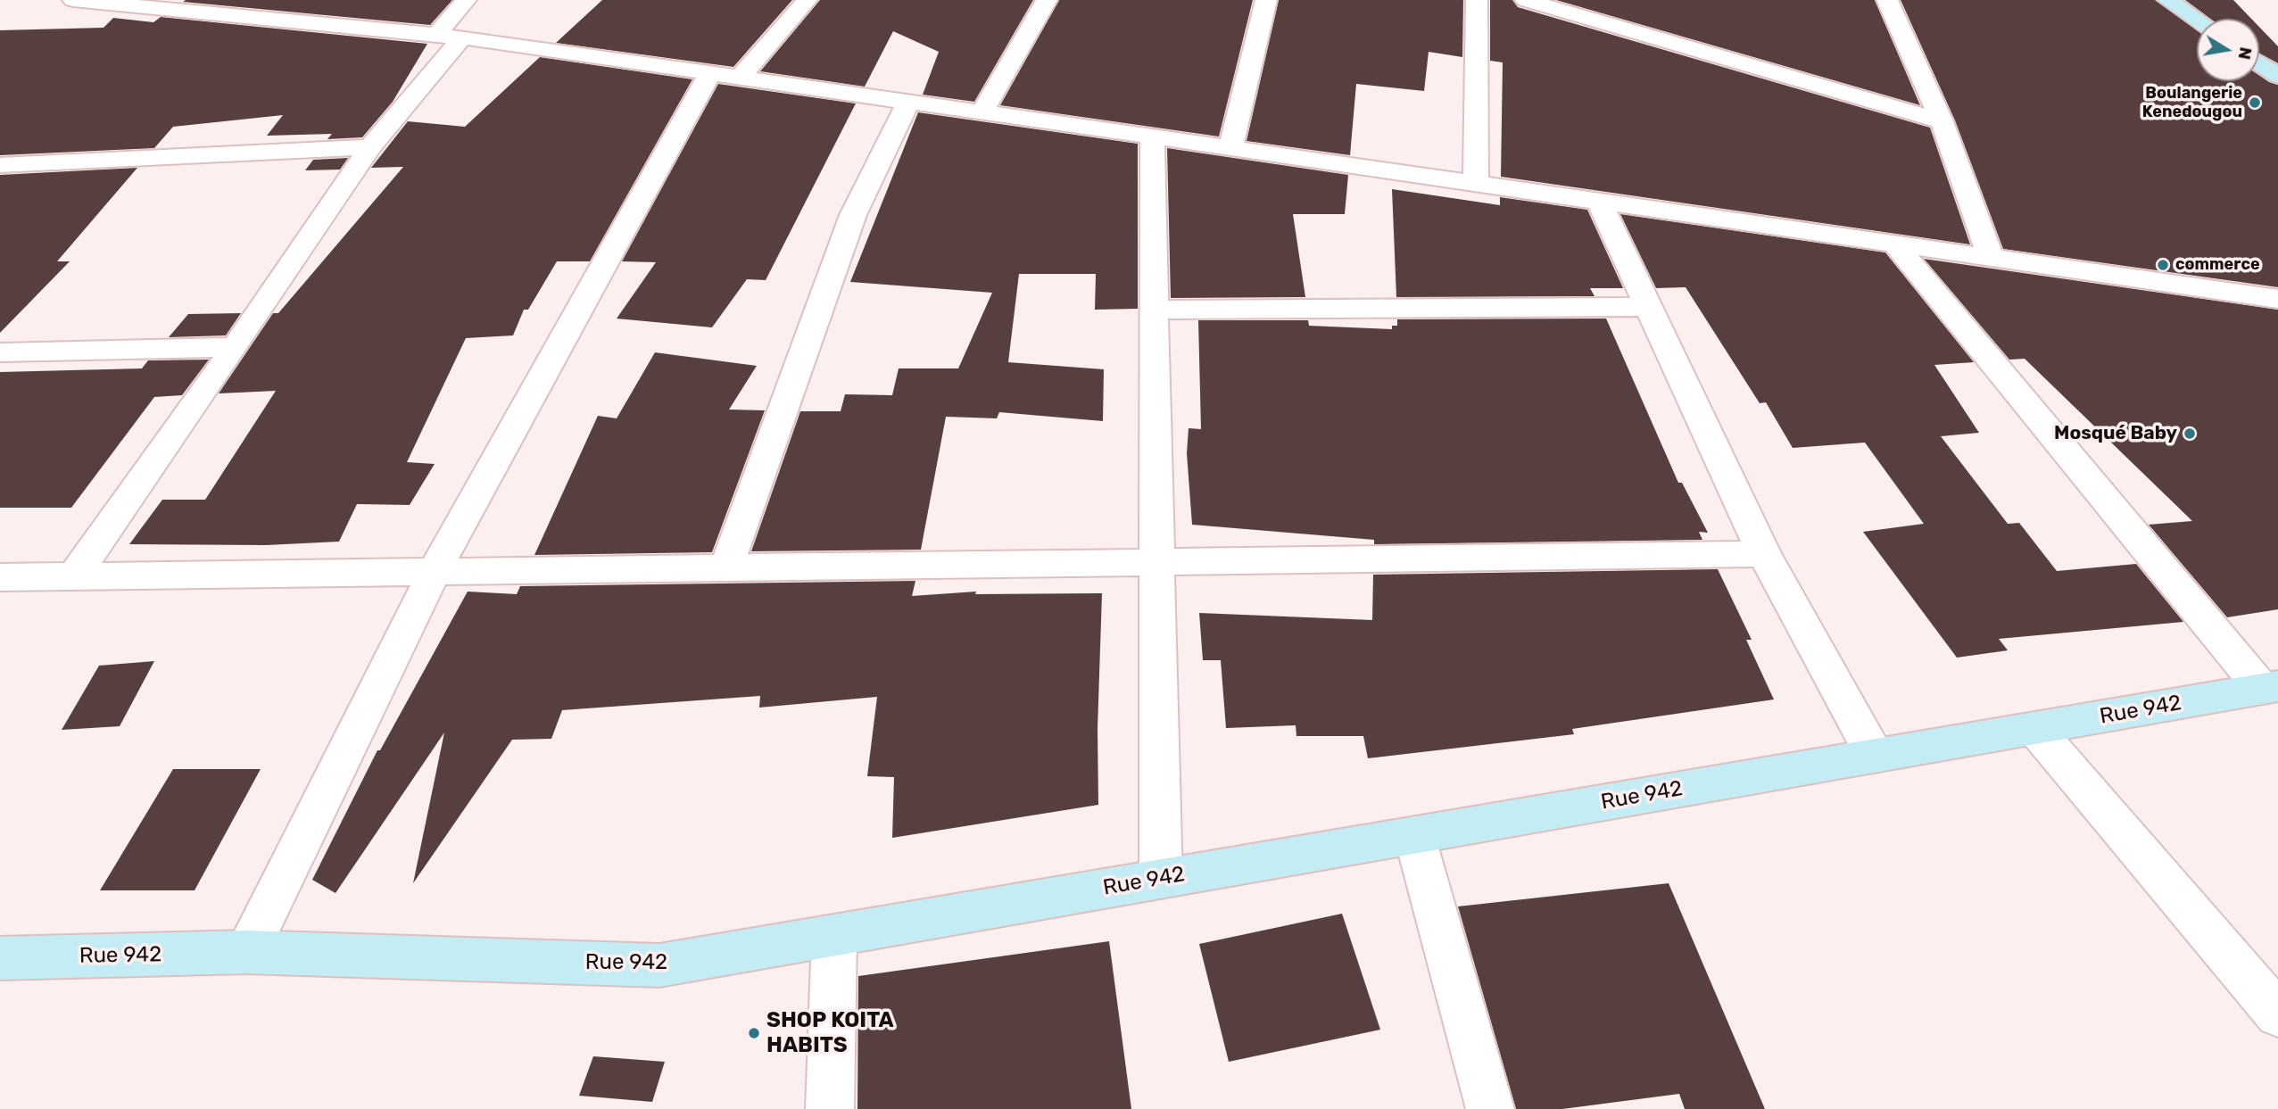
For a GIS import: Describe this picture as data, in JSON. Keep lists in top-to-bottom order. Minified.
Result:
{"streets":{"street":["Rue 942"]},"places":["Boulangerie Kenedougou","commerce","Mosqué Baby","SHOP KOITA HABITS"],"north":"right"}
